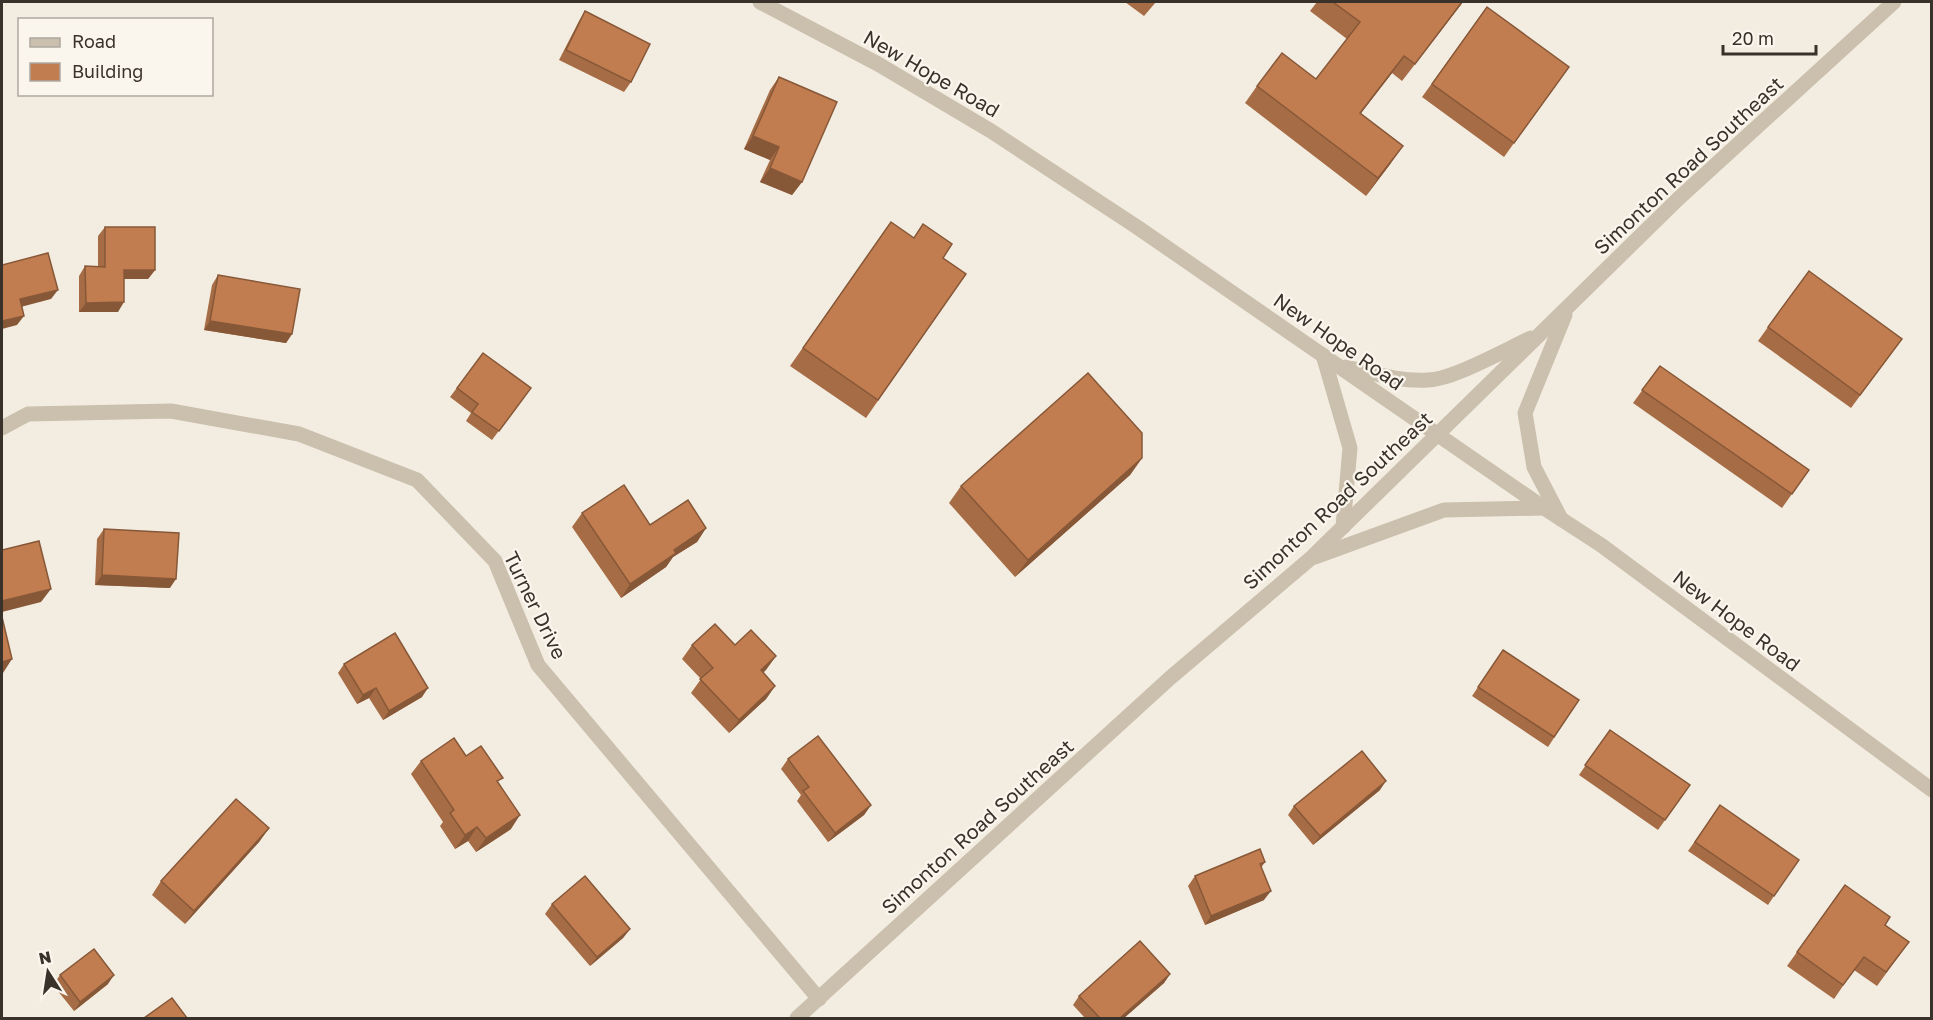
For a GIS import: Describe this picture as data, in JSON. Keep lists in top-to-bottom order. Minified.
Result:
{"streets":{"street":["New Hope Road","Simonton Road Southeast","Turner Drive"]},"crossings":[["New Hope Road","Simonton Road Southeast"],["Simonton Road Southeast","Turner Drive"]],"legend":["Road","Building"],"scale_bar":"20 m","north":"top"}
